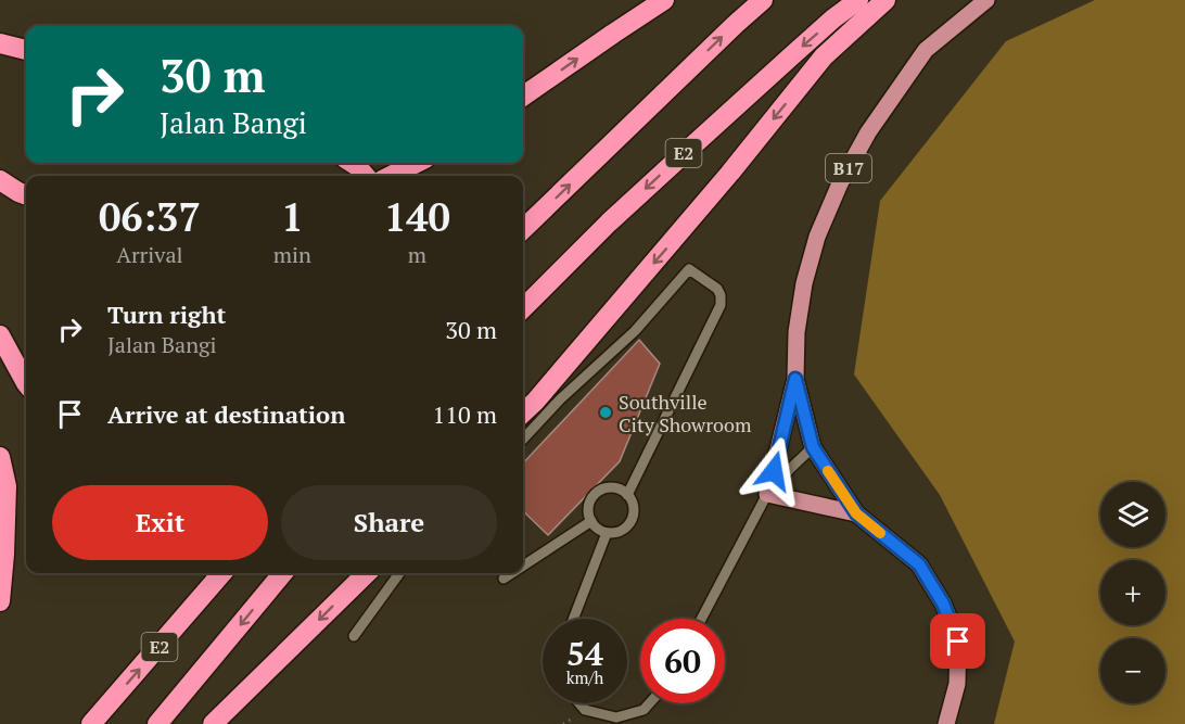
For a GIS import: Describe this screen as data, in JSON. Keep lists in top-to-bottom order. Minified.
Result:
{"streets":{"highway":["E2"],"main road":["B17"]},"places":["Southville City Showroom"],"page":{"turn":["30 m","Jalan Bangi"],"eta":["06:37","Arrival","1","min","140","m"],"list":[{"name":"Turn right","note":"Jalan Bangi","value":"30 m"},{"name":"Arrive at destination","value":"110 m"}],"buttons":["Exit","Share"],"map_buttons":["+","−"],"speed":"54 km/h","limit":"60"}}
